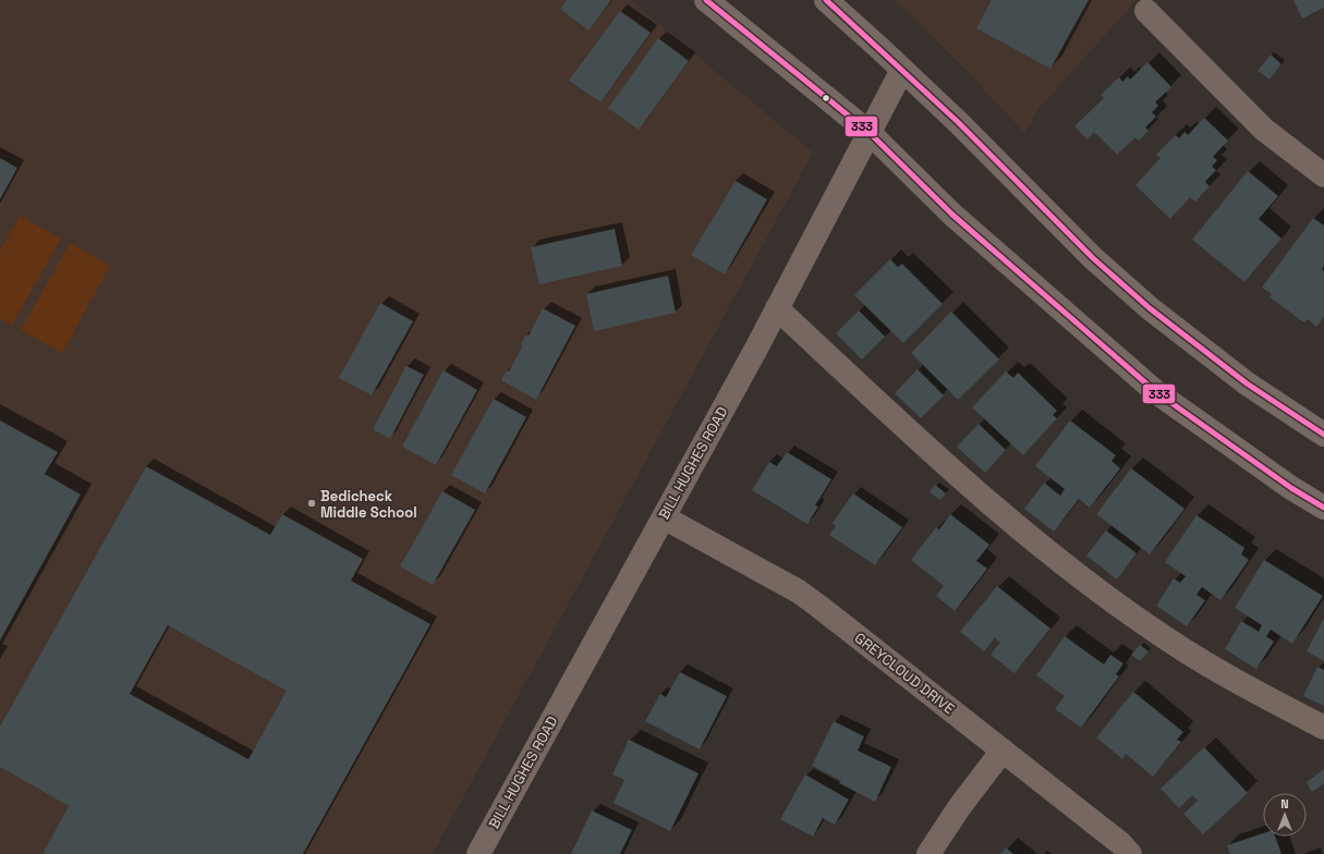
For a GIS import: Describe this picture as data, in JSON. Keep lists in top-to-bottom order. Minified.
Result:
{"streets":{"street":["BILL HUGHES ROAD","GREYCLOUD DRIVE"]},"crossings":[["BILL HUGHES ROAD","GREYCLOUD DRIVE"]],"places":["Bedicheck Middle School"],"lines":["transit line 333"],"north":"top"}
